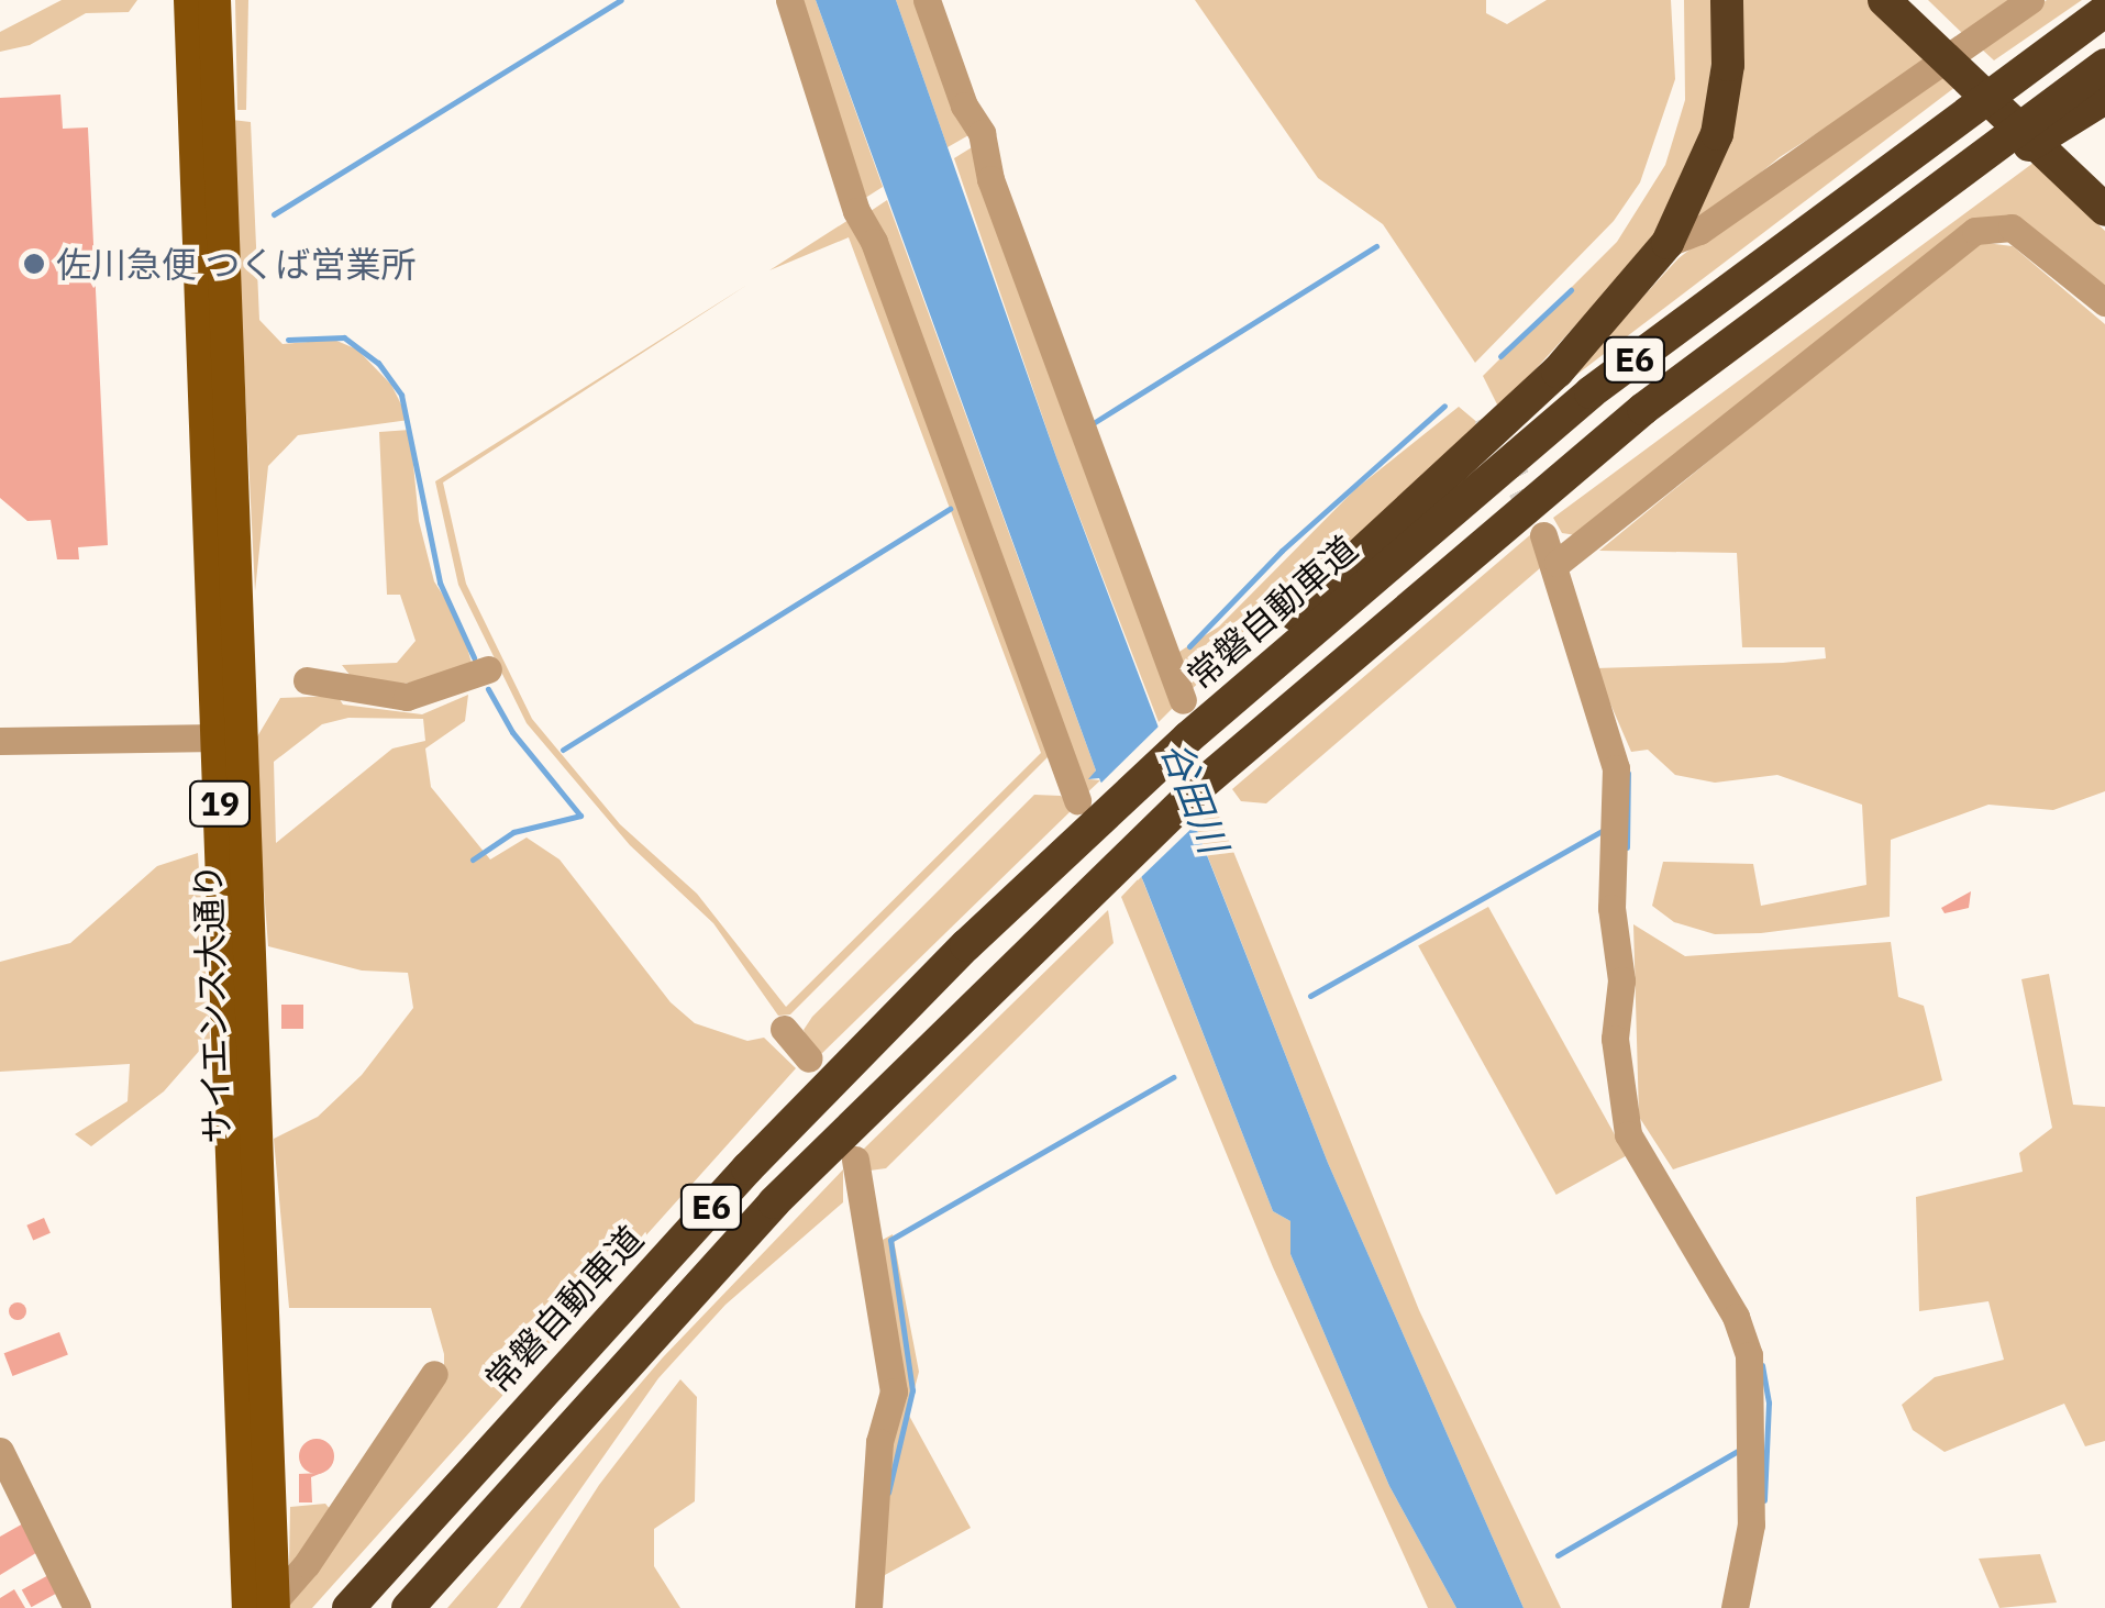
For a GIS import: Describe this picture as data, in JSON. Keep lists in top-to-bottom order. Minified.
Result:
{"streets":{"highway":["E6","常磐自動車道"],"main road":["19","サイエンス大通り"]},"water":["谷田川"],"places":["佐川急便 つくば営業所"]}
